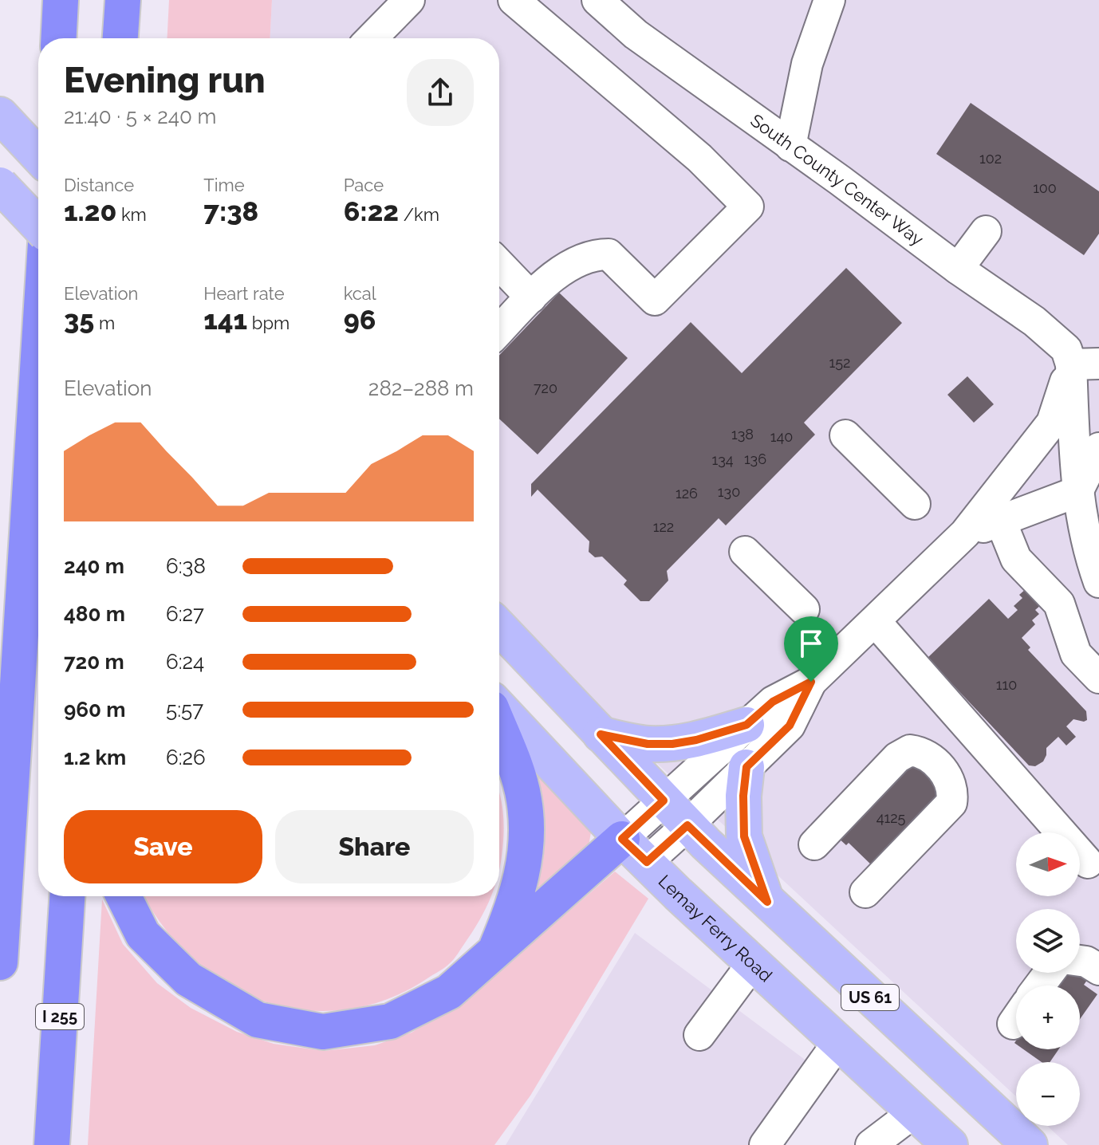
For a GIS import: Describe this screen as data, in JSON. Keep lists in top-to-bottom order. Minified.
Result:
{"streets":{"highway":["I 255"],"main road":["Lemay Ferry Road","US 61"],"lane":["South County Center Way"]},"house_numbers":["102","100","152","720","138","140","136","134","130","126","122","110","4125"],"north":"right","page":{"heading":["Evening run","21:40 · 5 × 240 m"],"stats":[["Distance","1.20 km"],["Time","7:38"],["Pace","6:22 /km"],["Elevation","35 m"],["Heart rate","141 bpm"],["kcal","96"]],"chart":["Elevation","282–288 m"],"list":[{"name":"240 m","note":"6:38"},{"name":"480 m","note":"6:27"},{"name":"720 m","note":"6:24"},{"name":"960 m","note":"5:57"},{"name":"1.2 km","note":"6:26"}],"buttons":["Save","Share"],"map_buttons":["+","−"]}}
